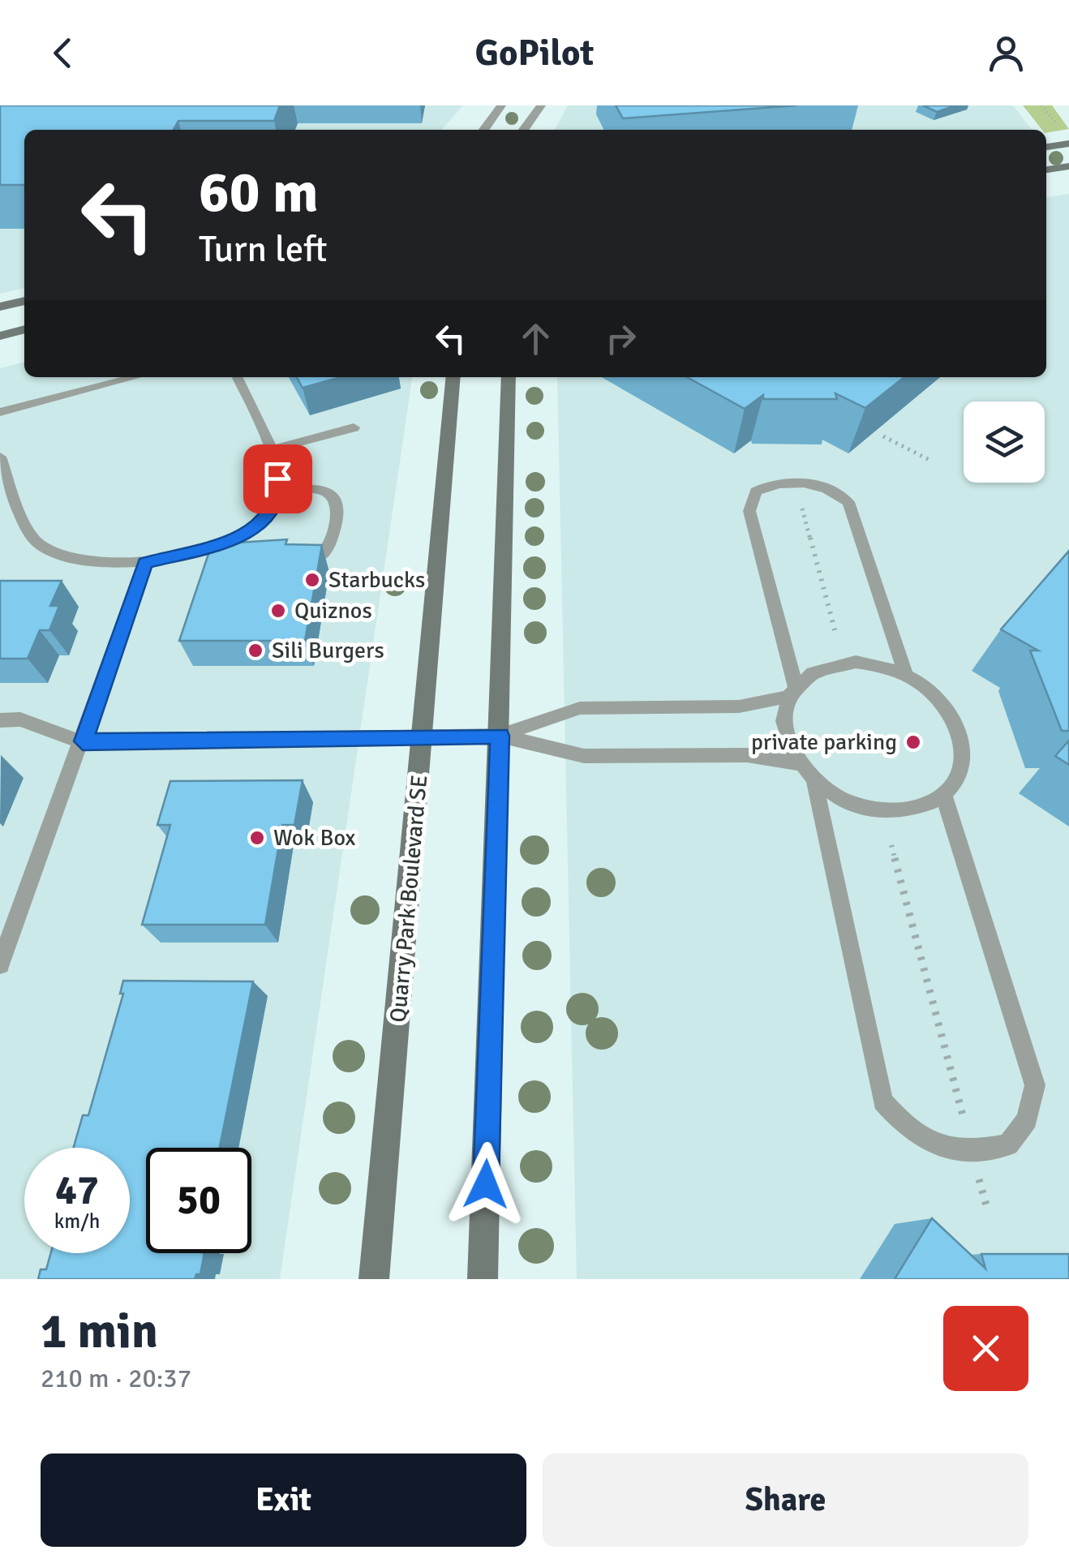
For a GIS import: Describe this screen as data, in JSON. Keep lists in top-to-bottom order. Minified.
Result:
{"streets":{"main road":["Quarry Park Boulevard SE"]},"places":["Starbucks","Quiznos","Sili Burgers","private parking","Wok Box"],"page":{"header":"GoPilot","turn":["60 m","Turn left"],"speed":"47 km/h","limit":"50","heading":["1 min","210 m · 20:37"],"buttons":["Exit","Share"]}}
